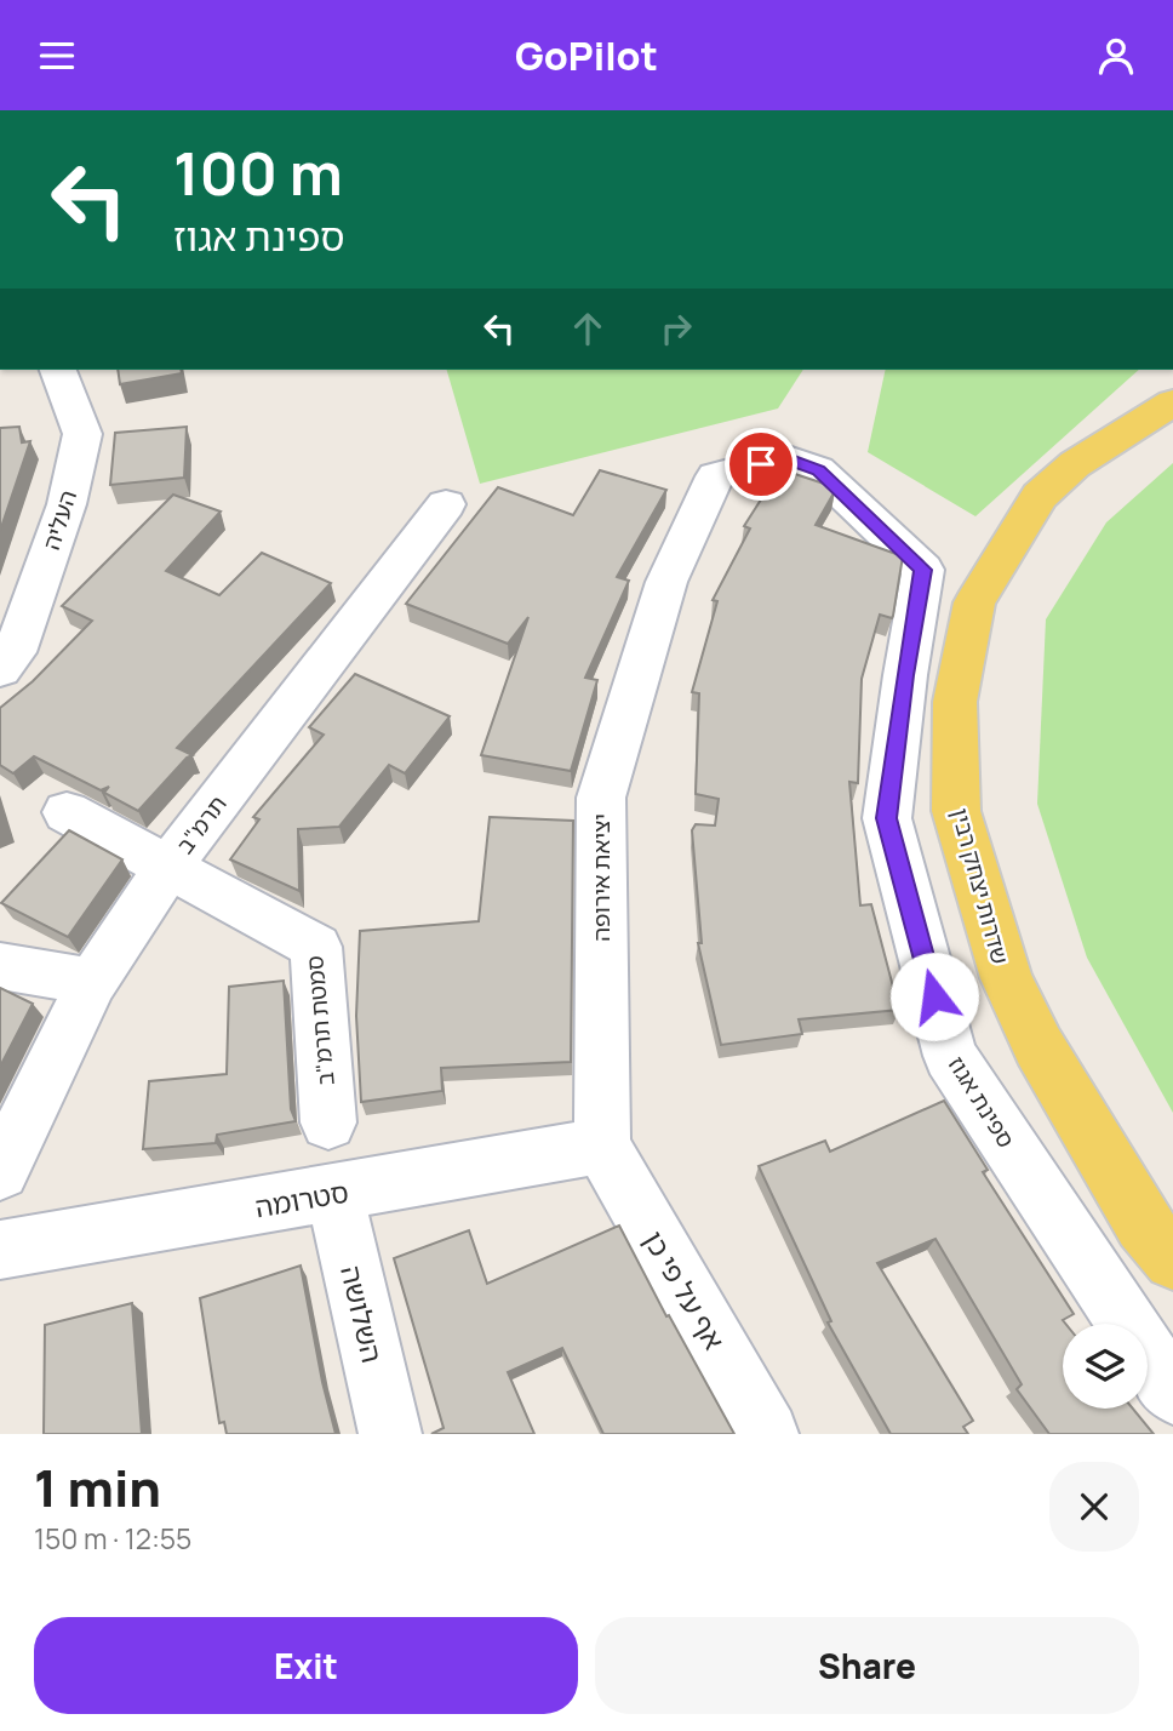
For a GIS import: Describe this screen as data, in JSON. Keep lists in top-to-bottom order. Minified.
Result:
{"streets":{"main road":["שדרות יצחק רבין"],"street":["העליה","תרמ\"ב","יציאת אירופה","סמטת תרמ\"ב","ספינת אגוז","סטרומה","אף על פי כן","השלושה"]},"crossings":[["תרמ\"ב","סמטת תרמ\"ב"],["יציאת אירופה","ספינת אגוז"],["יציאת אירופה","סטרומה"],["יציאת אירופה","אף על פי כן"],["סטרומה","אף על פי כן"],["סטרומה","השלושה"]],"page":{"header":"GoPilot","turn":["100 m","ספינת אגוז"],"heading":["1 min","150 m · 12:55"],"buttons":["Exit","Share"]}}
